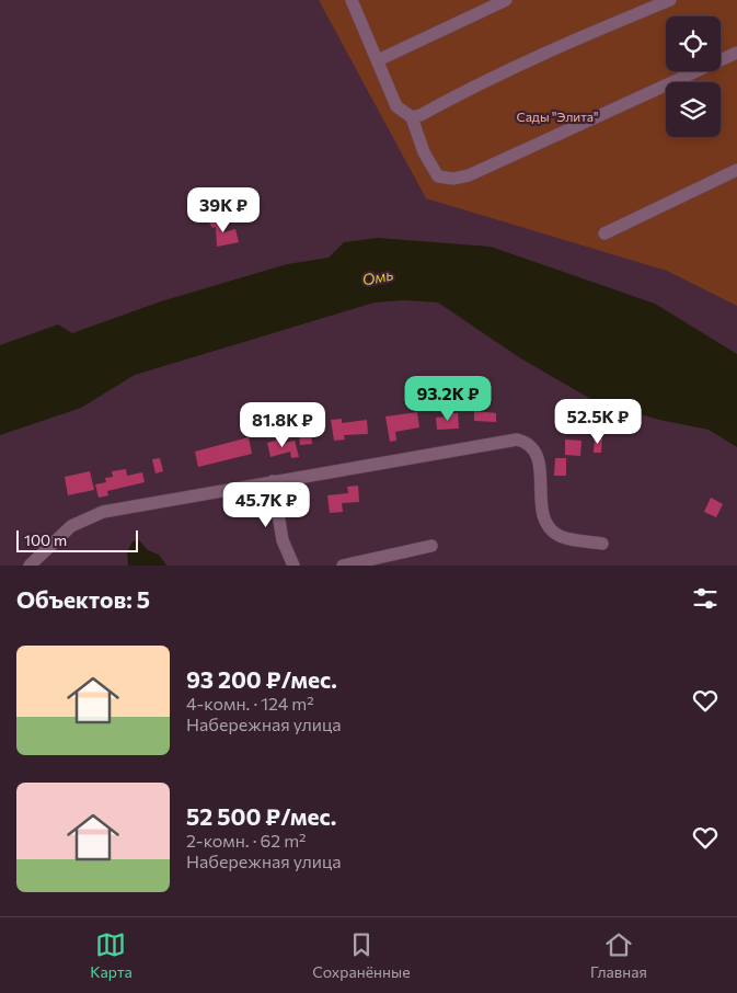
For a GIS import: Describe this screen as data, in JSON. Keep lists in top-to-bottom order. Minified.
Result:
{"water":["Омь"],"parks":["Сады \"Элита\""],"scale_bar":"100 m","page":{"price":["39K ₽","93.2K ₽","52.5K ₽","81.8K ₽","45.7K ₽"],"scale":"100 m","heading":"Объектов: 5","list":[{"name":"93 200 ₽/мес.","note":"4-комн. · 124 m² · Набережная улица"},{"name":"52 500 ₽/мес.","note":"2-комн. · 62 m² · Набережная улица"}],"tabs":["Карта","Сохранённые","Главная"]}}
